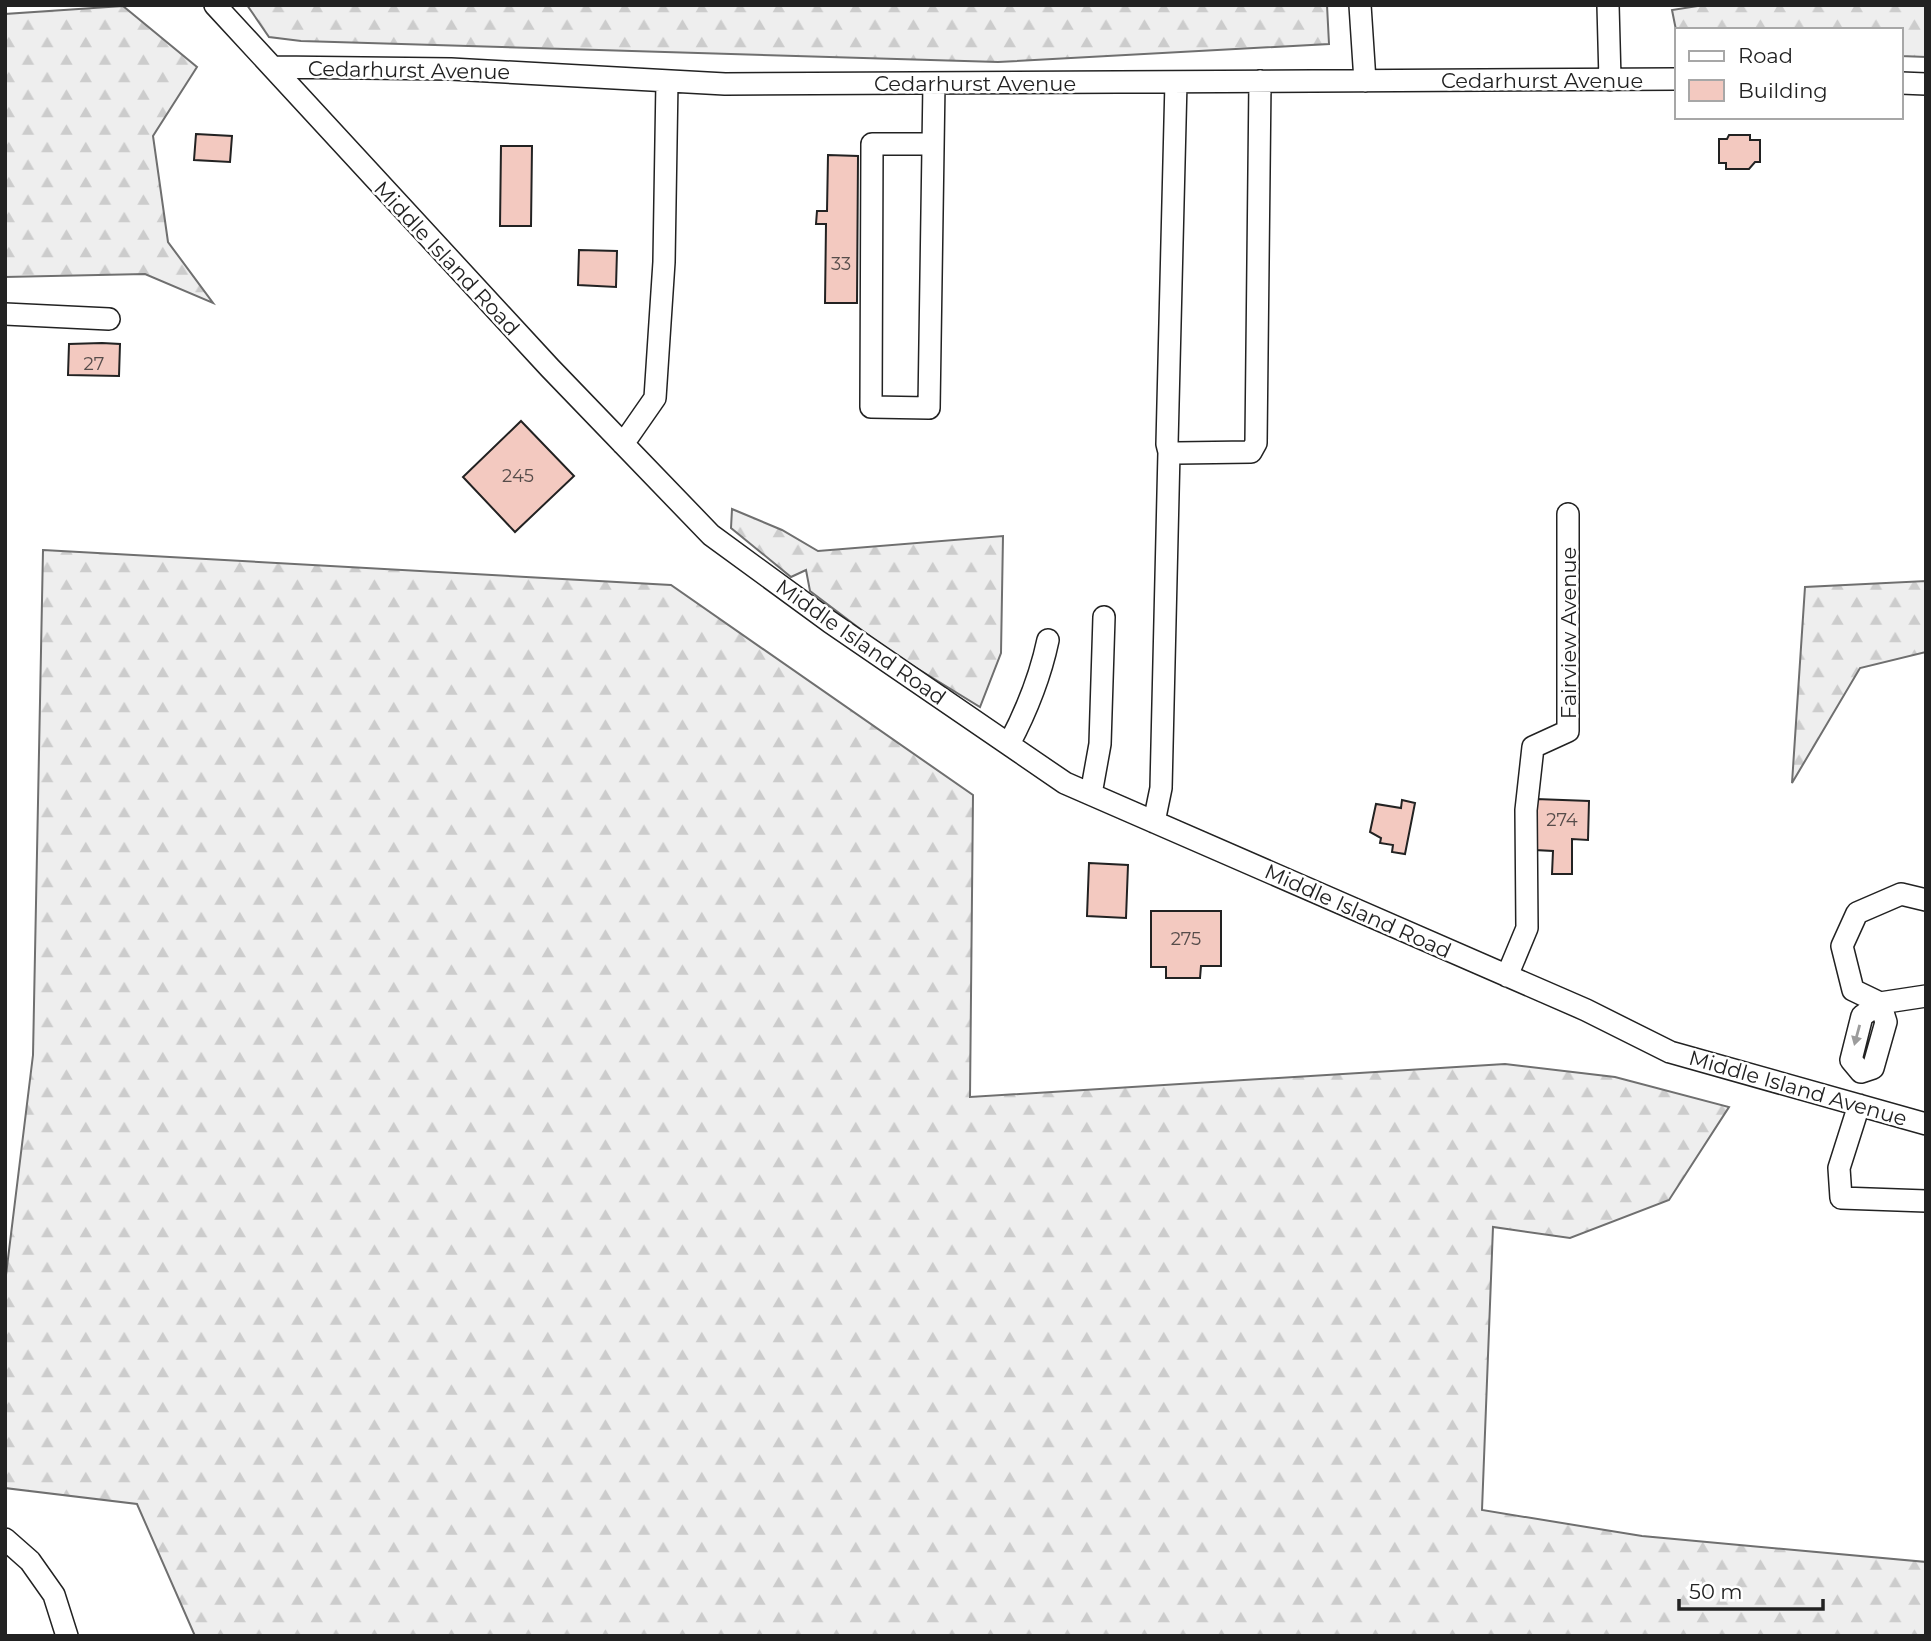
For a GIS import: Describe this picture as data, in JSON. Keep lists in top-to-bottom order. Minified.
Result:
{"streets":{"street":["Cedarhurst Avenue","Middle Island Road","Fairview Avenue","Middle Island Avenue"]},"crossings":[["Cedarhurst Avenue","Middle Island Road"],["Middle Island Road","Fairview Avenue"],["Middle Island Road","Middle Island Avenue"]],"house_numbers":["33","27","245","274","275"],"legend":["Road","Building"],"scale_bar":"50 m"}
